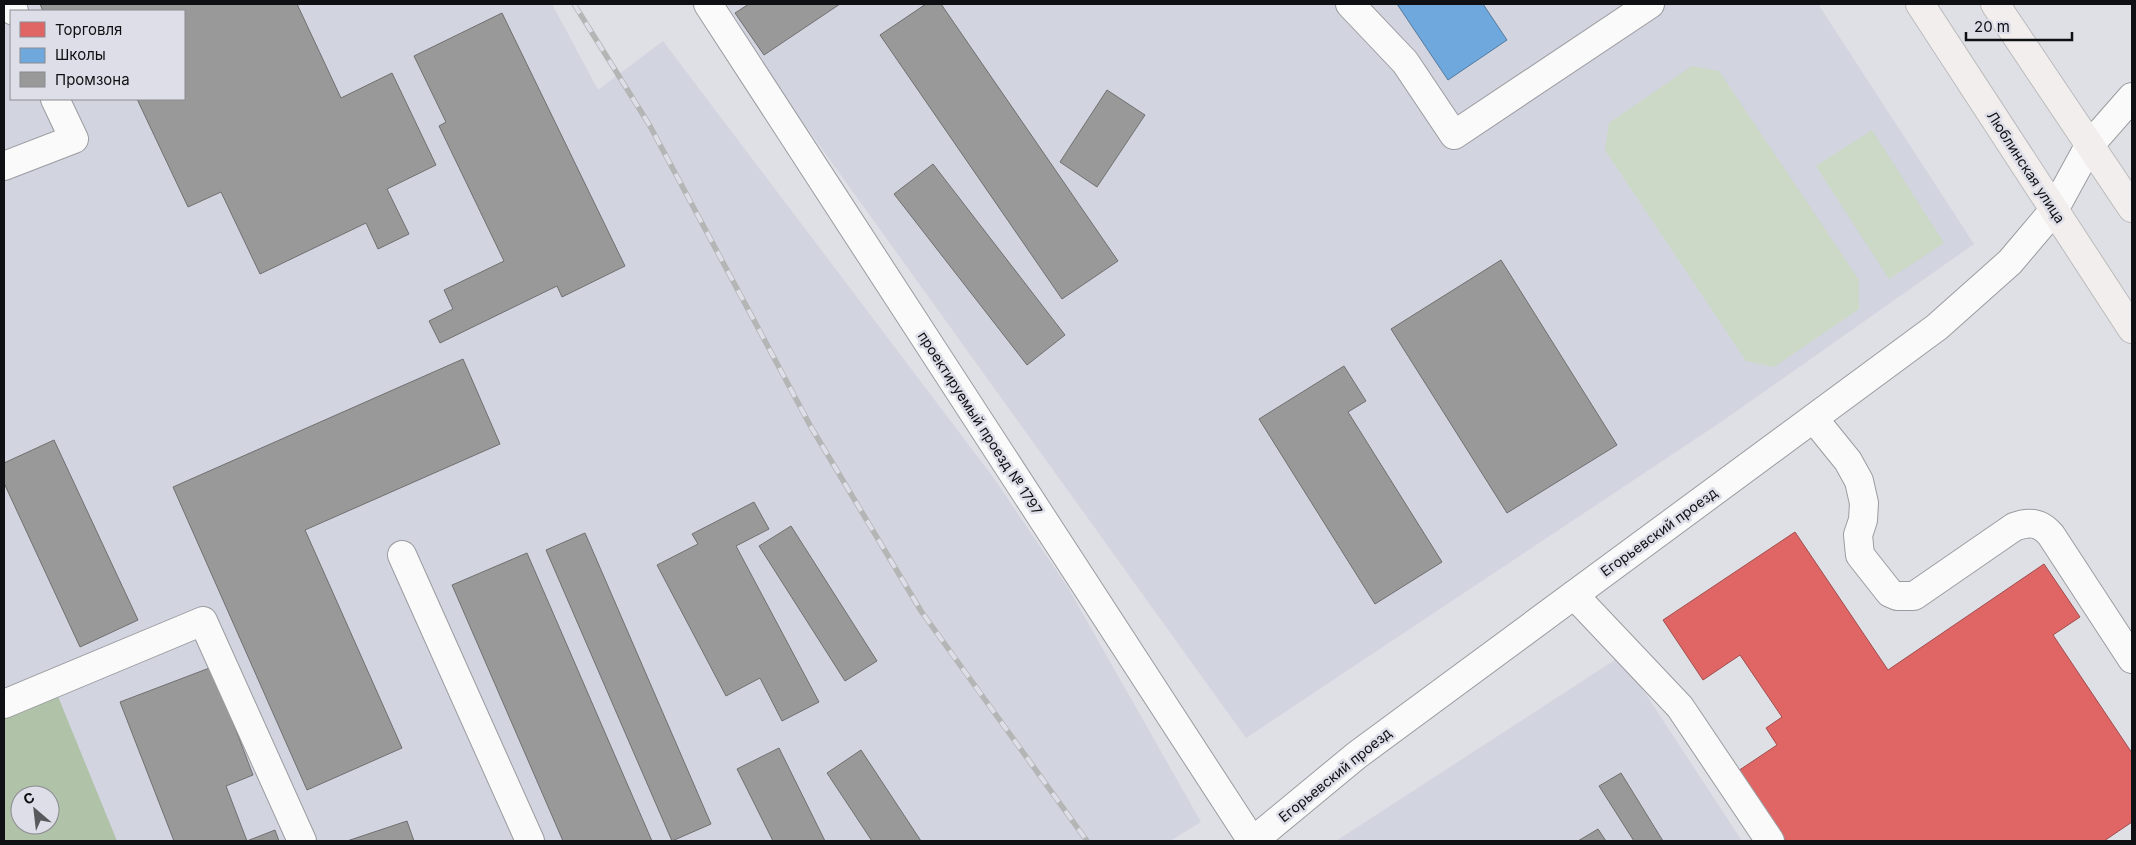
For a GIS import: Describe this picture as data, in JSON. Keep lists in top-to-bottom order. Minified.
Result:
{"streets":{"main road":["Люблинская улица"],"street":["проектируемый проезд № 1797","Егорьевский проезд"]},"crossings":[["Люблинская улица","Егорьевский проезд"],["проектируемый проезд № 1797","Егорьевский проезд"]],"legend":["Торговля","Школы","Промзона"],"scale_bar":"20 m","north":"top left"}
